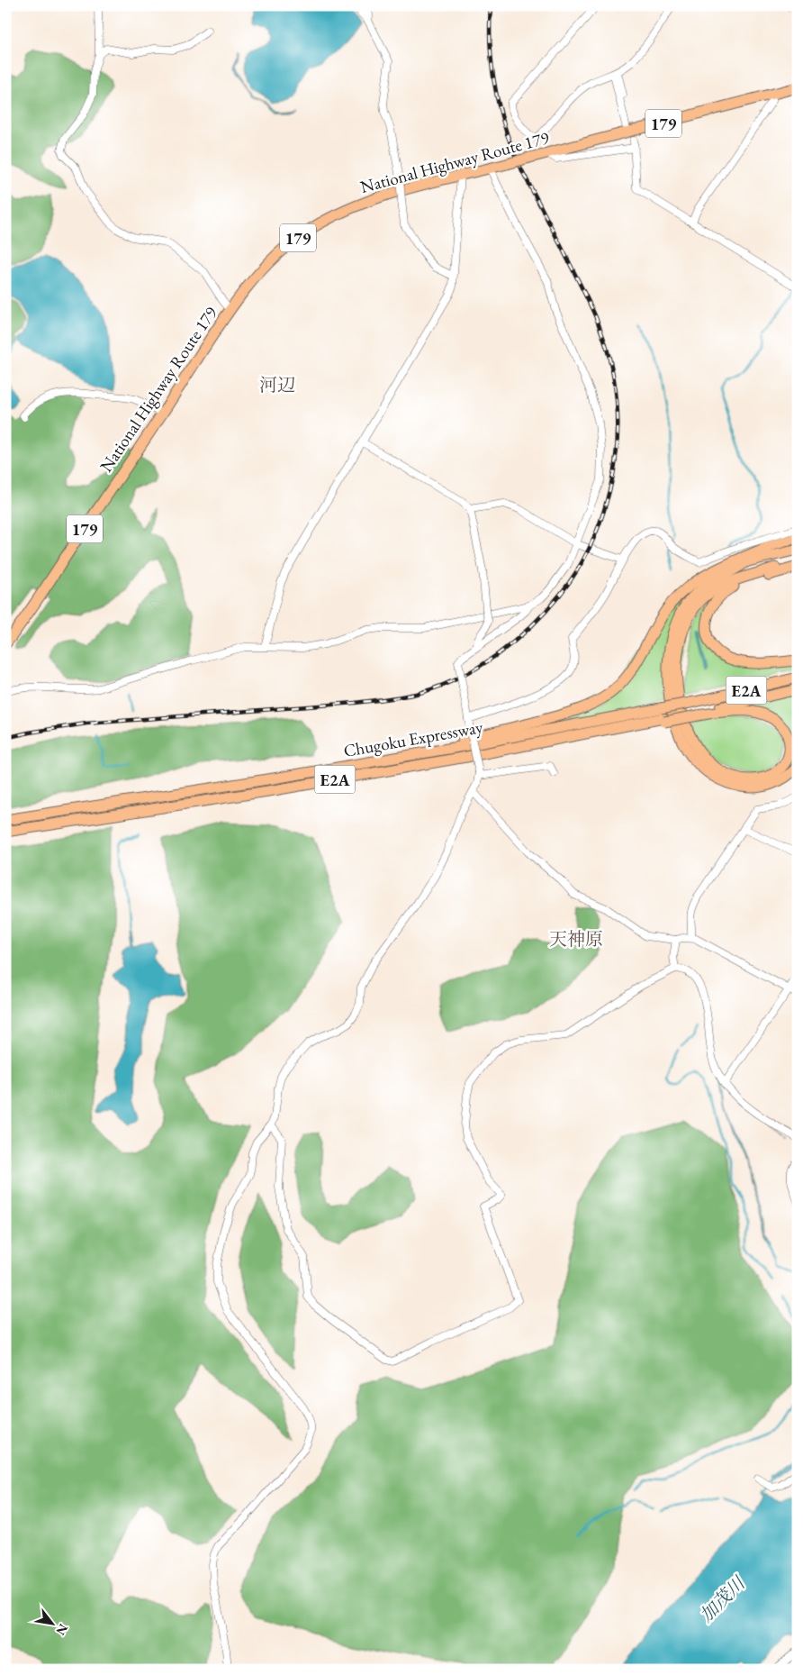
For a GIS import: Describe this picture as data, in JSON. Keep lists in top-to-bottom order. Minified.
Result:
{"streets":{"highway":["179","National Highway Route 179","E2A","Chugoku Expressway"]},"districts":["河辺","天神原"],"water":["加茂川"],"north":"bottom right"}
